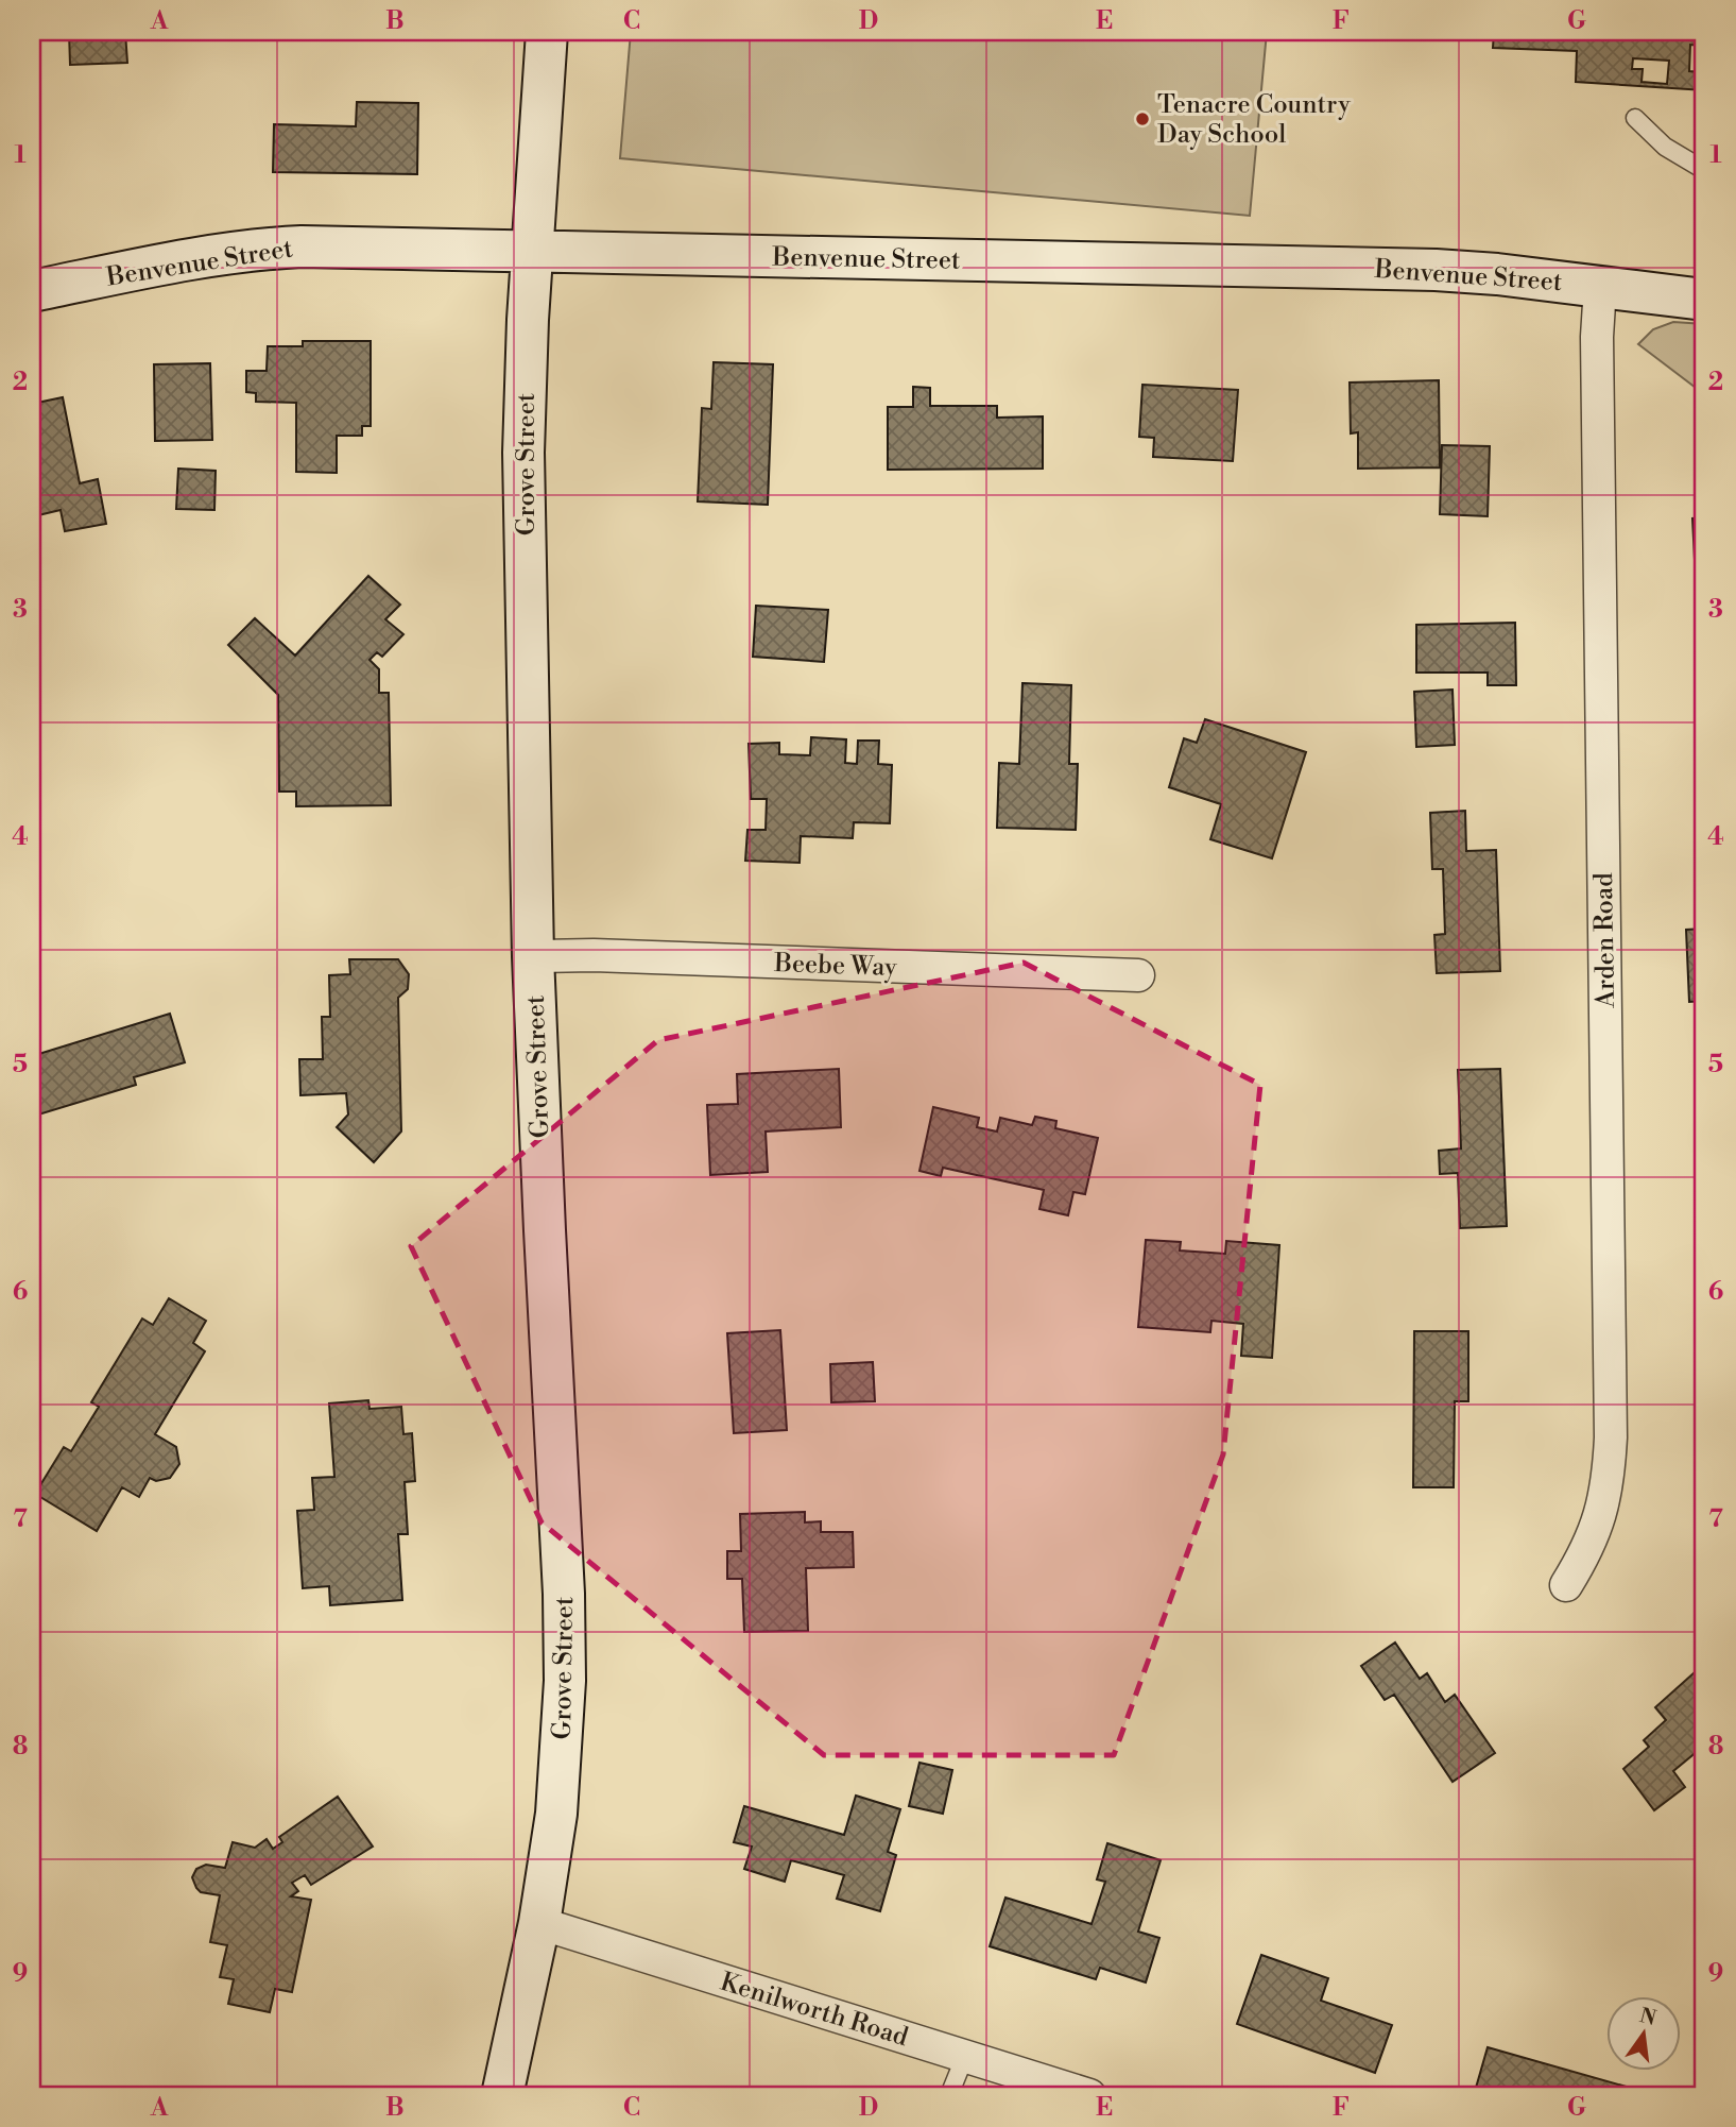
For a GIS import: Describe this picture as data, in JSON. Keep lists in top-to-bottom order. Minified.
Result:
{"streets":{"street":["Benvenue Street","Grove Street","Arden Road","Beebe Way","Kenilworth Road"]},"crossings":[["Benvenue Street","Grove Street"],["Benvenue Street","Arden Road"],["Grove Street","Beebe Way"],["Grove Street","Kenilworth Road"]],"places":["Tenacre Country Day School"],"north":"top","grid":{"columns":["A","B","C","D","E","F","G"],"rows":["1","2","3","4","5","6","7","8","9"]}}
